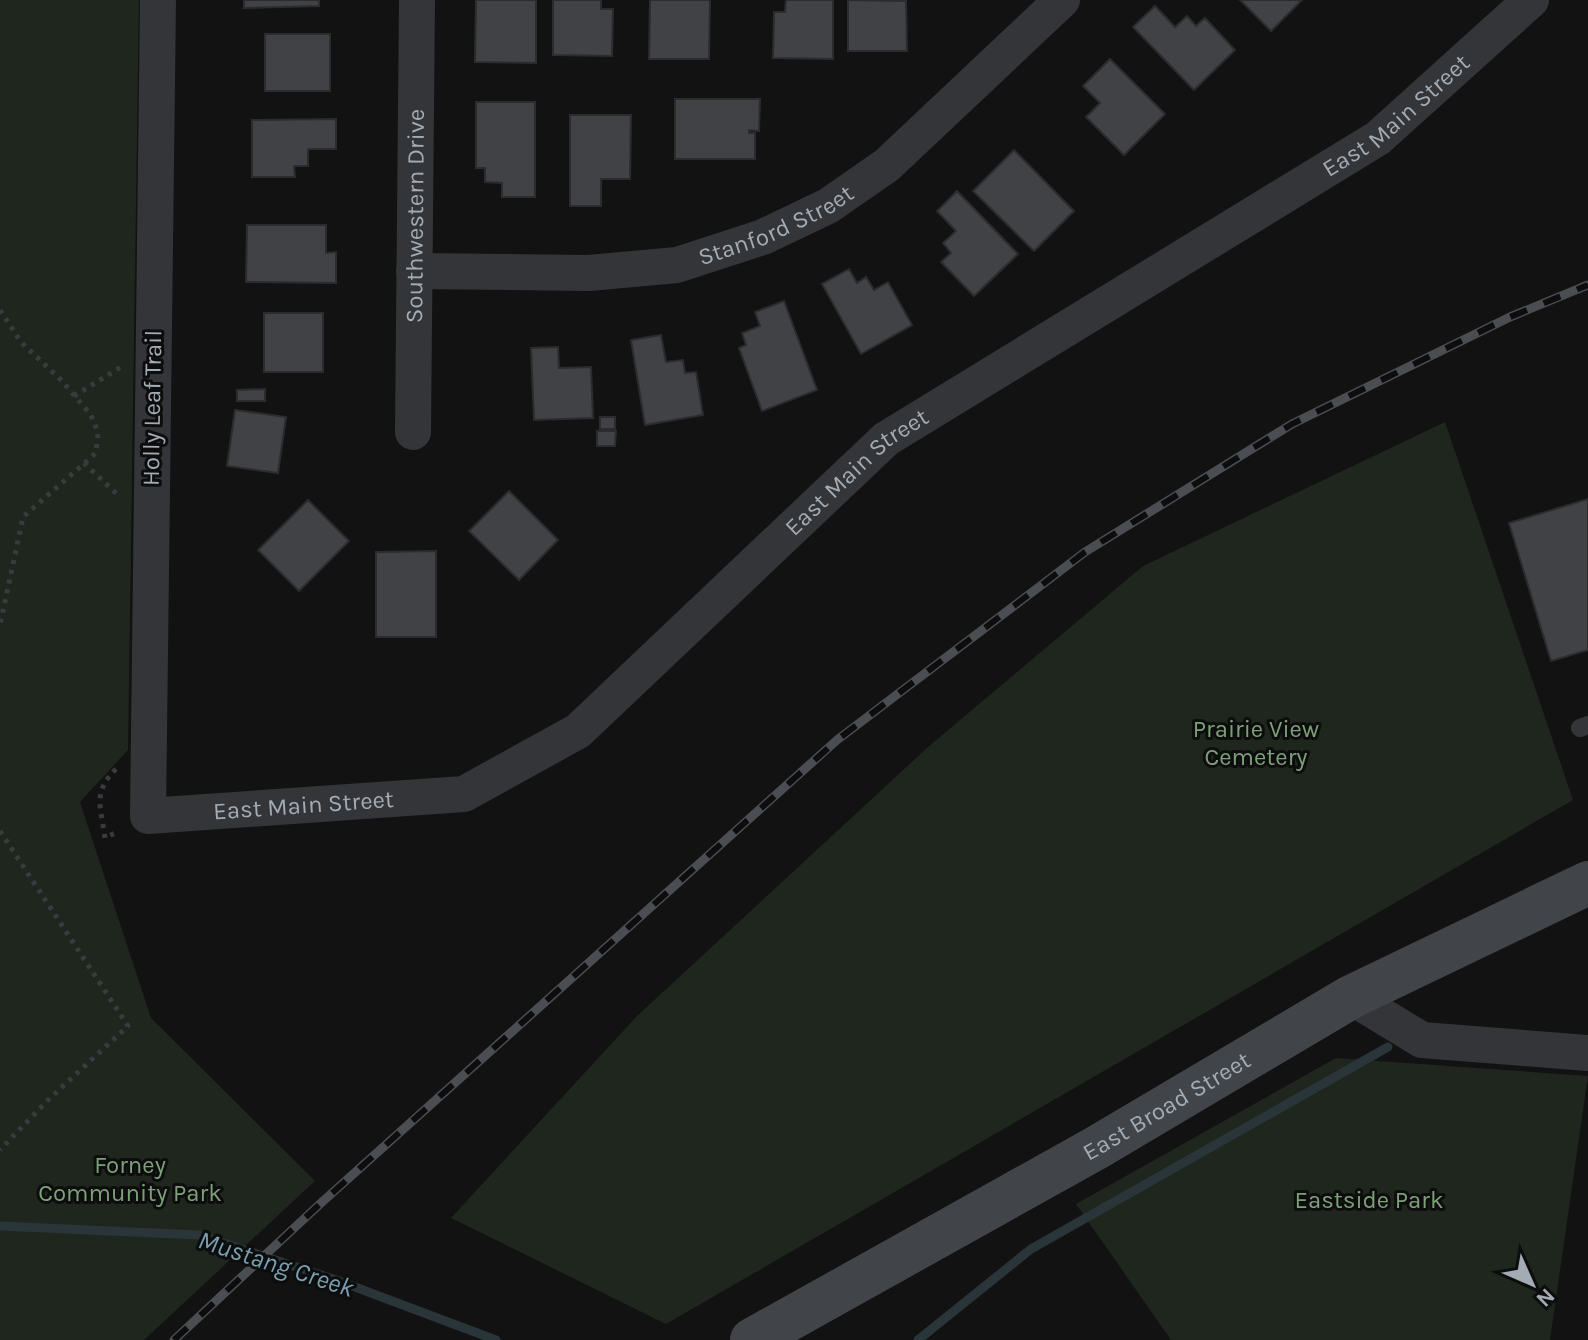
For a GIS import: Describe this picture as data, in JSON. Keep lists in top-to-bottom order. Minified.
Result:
{"streets":{"main road":["East Broad Street"],"street":["East Main Street","Southwestern Drive","Stanford Street","Holly Leaf Trail"]},"crossings":[["East Main Street","Holly Leaf Trail"],["Southwestern Drive","Stanford Street"]],"water":["Mustang Creek"],"parks":["Prairie View Cemetery","Forney Community Park","Eastside Park"],"north":"bottom right"}
